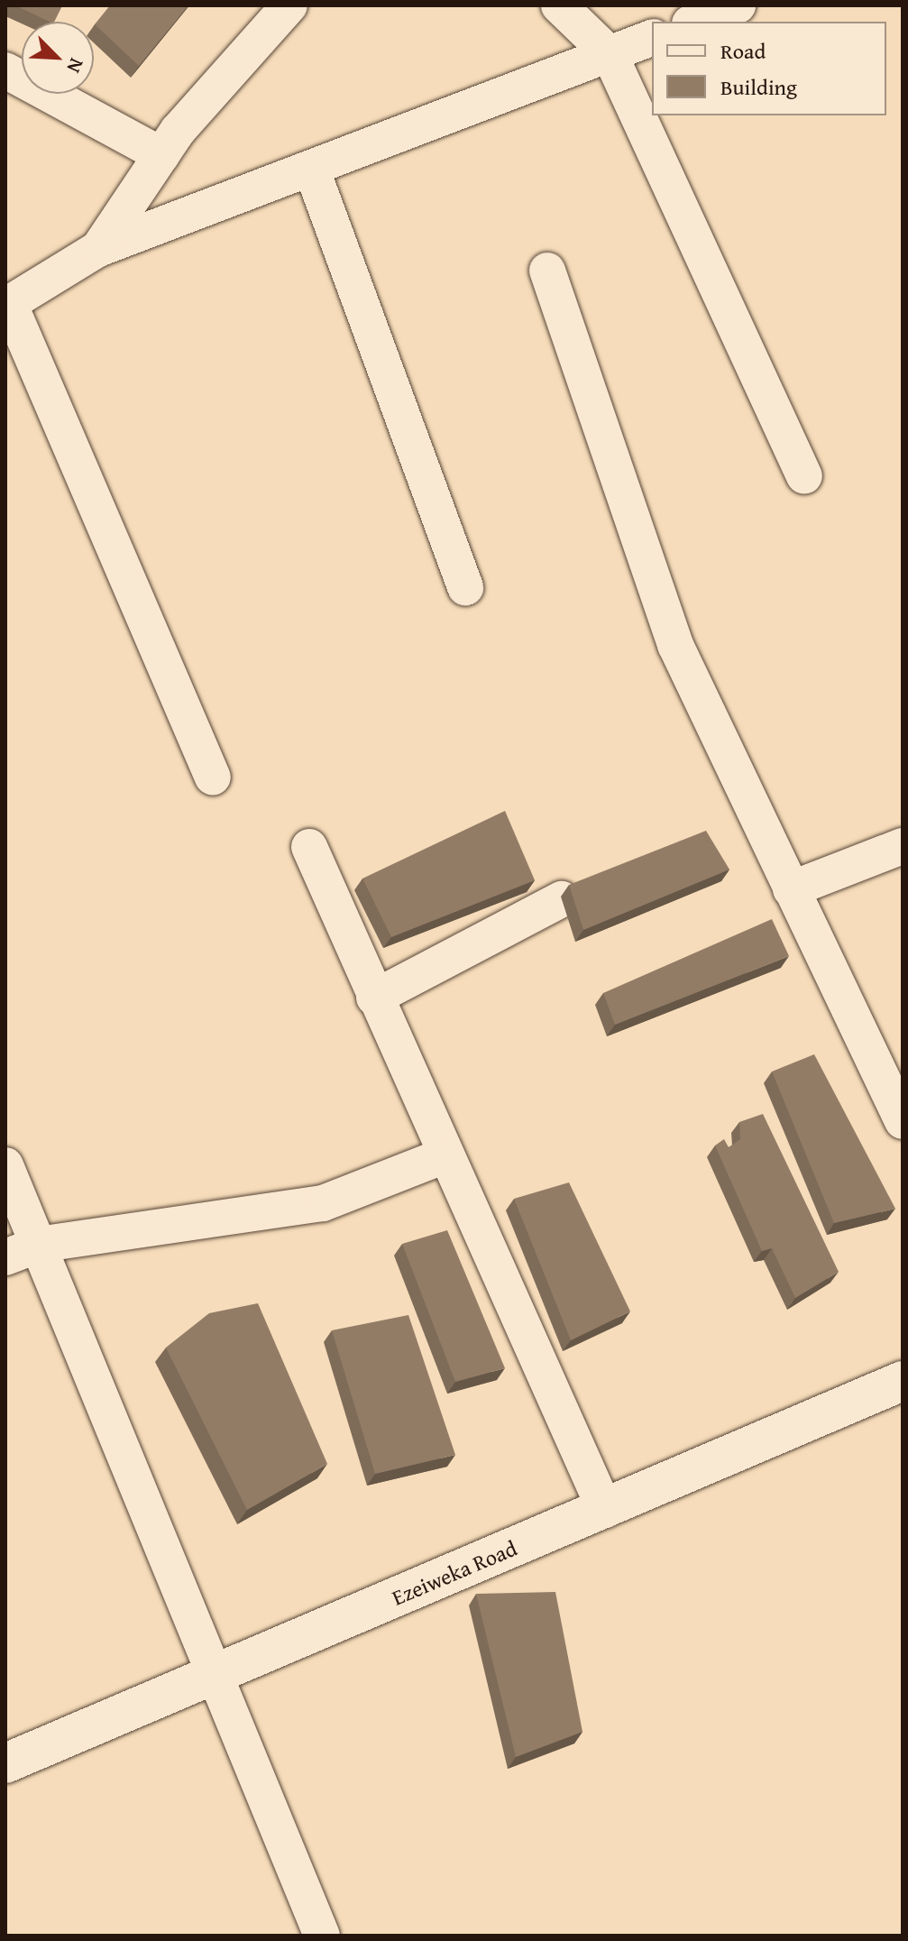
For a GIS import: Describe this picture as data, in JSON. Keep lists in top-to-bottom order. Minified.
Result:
{"streets":{"main road":["Ezeiweka Road"]},"legend":["Road","Building"],"north":"bottom right"}
